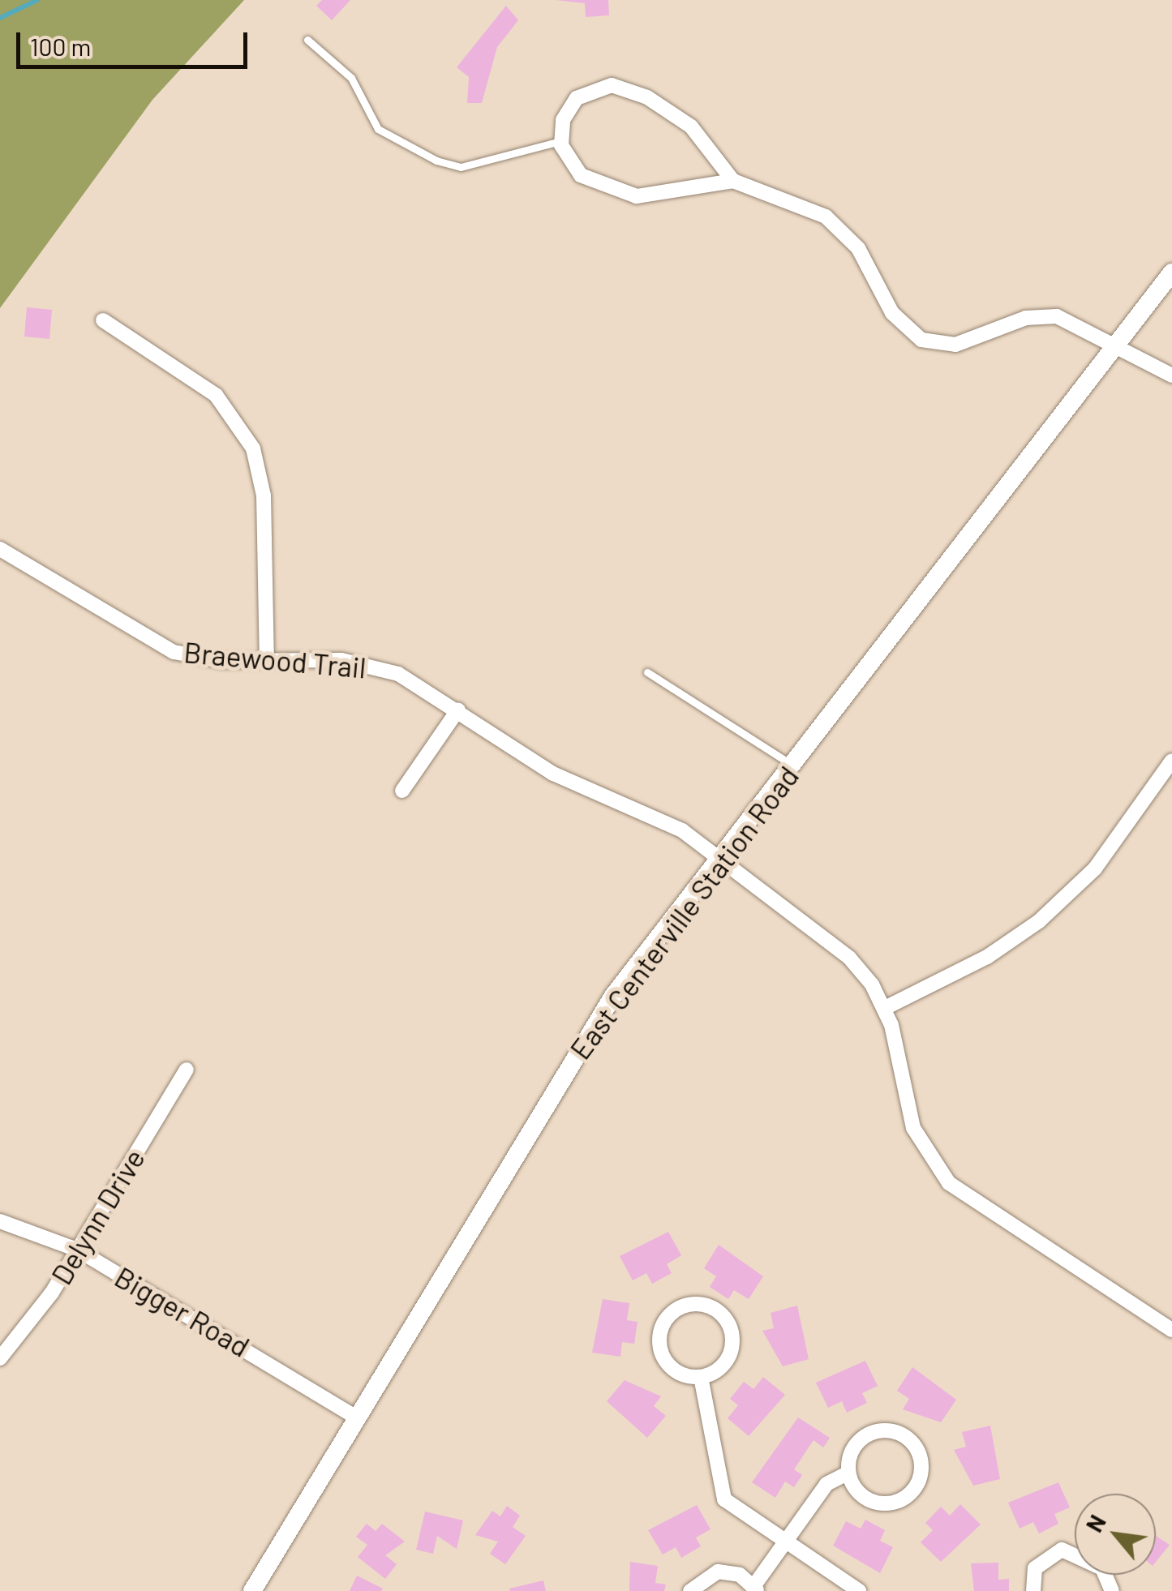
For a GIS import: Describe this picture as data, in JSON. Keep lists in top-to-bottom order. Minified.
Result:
{"streets":{"street":["Braewood Trail","East Centerville Station Road","Delynn Drive","Bigger Road"]},"crossings":[["Braewood Trail","East Centerville Station Road"],["East Centerville Station Road","Bigger Road"],["Delynn Drive","Bigger Road"]],"scale_bar":"100 m","north":"top left"}
